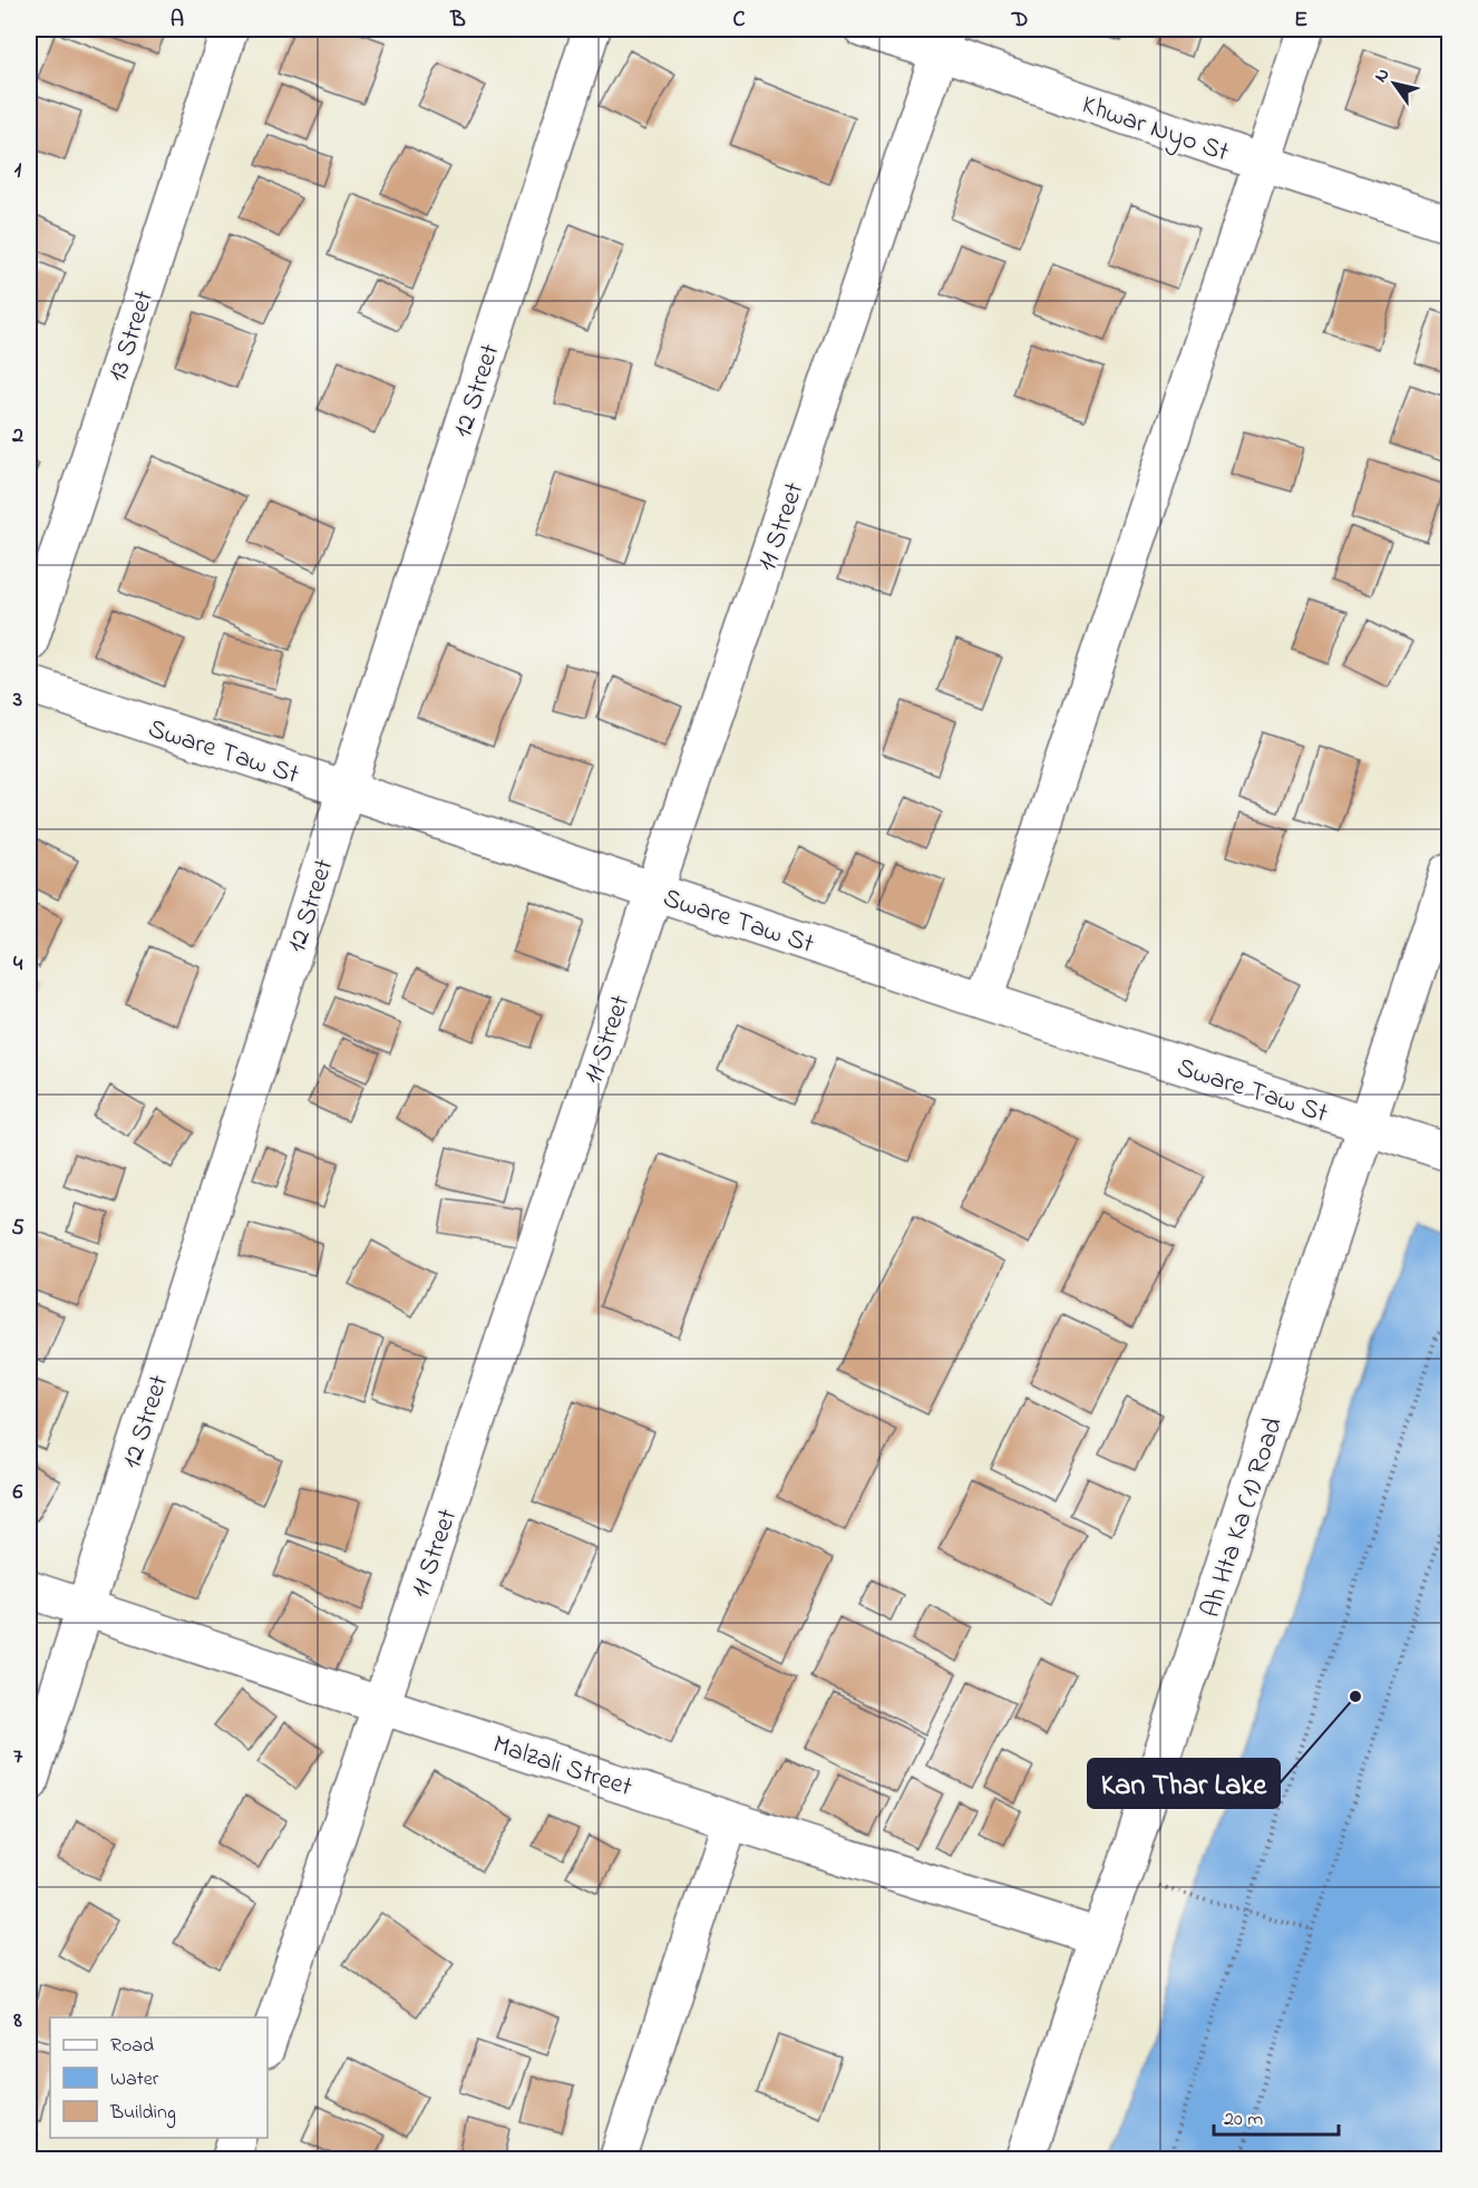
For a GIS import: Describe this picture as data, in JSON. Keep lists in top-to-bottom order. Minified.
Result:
{"streets":{"street":["Khwar Nyo St","13 Street","12 Street","11 Street","Sware Taw St","Ah Hta Ka (1) Road","Malzali Street"]},"crossings":[["Khwar Nyo St","11 Street"],["12 Street","Sware Taw St"],["12 Street","Malzali Street"],["11 Street","Sware Taw St"],["11 Street","Malzali Street"],["Sware Taw St","Ah Hta Ka (1) Road"],["Ah Hta Ka (1) Road","Malzali Street"]],"places":["Kan Thar Lake"],"legend":["Road","Water","Building"],"scale_bar":"20 m","north":"top left","grid":{"columns":["A","B","C","D","E"],"rows":["1","2","3","4","5","6","7","8"]}}
